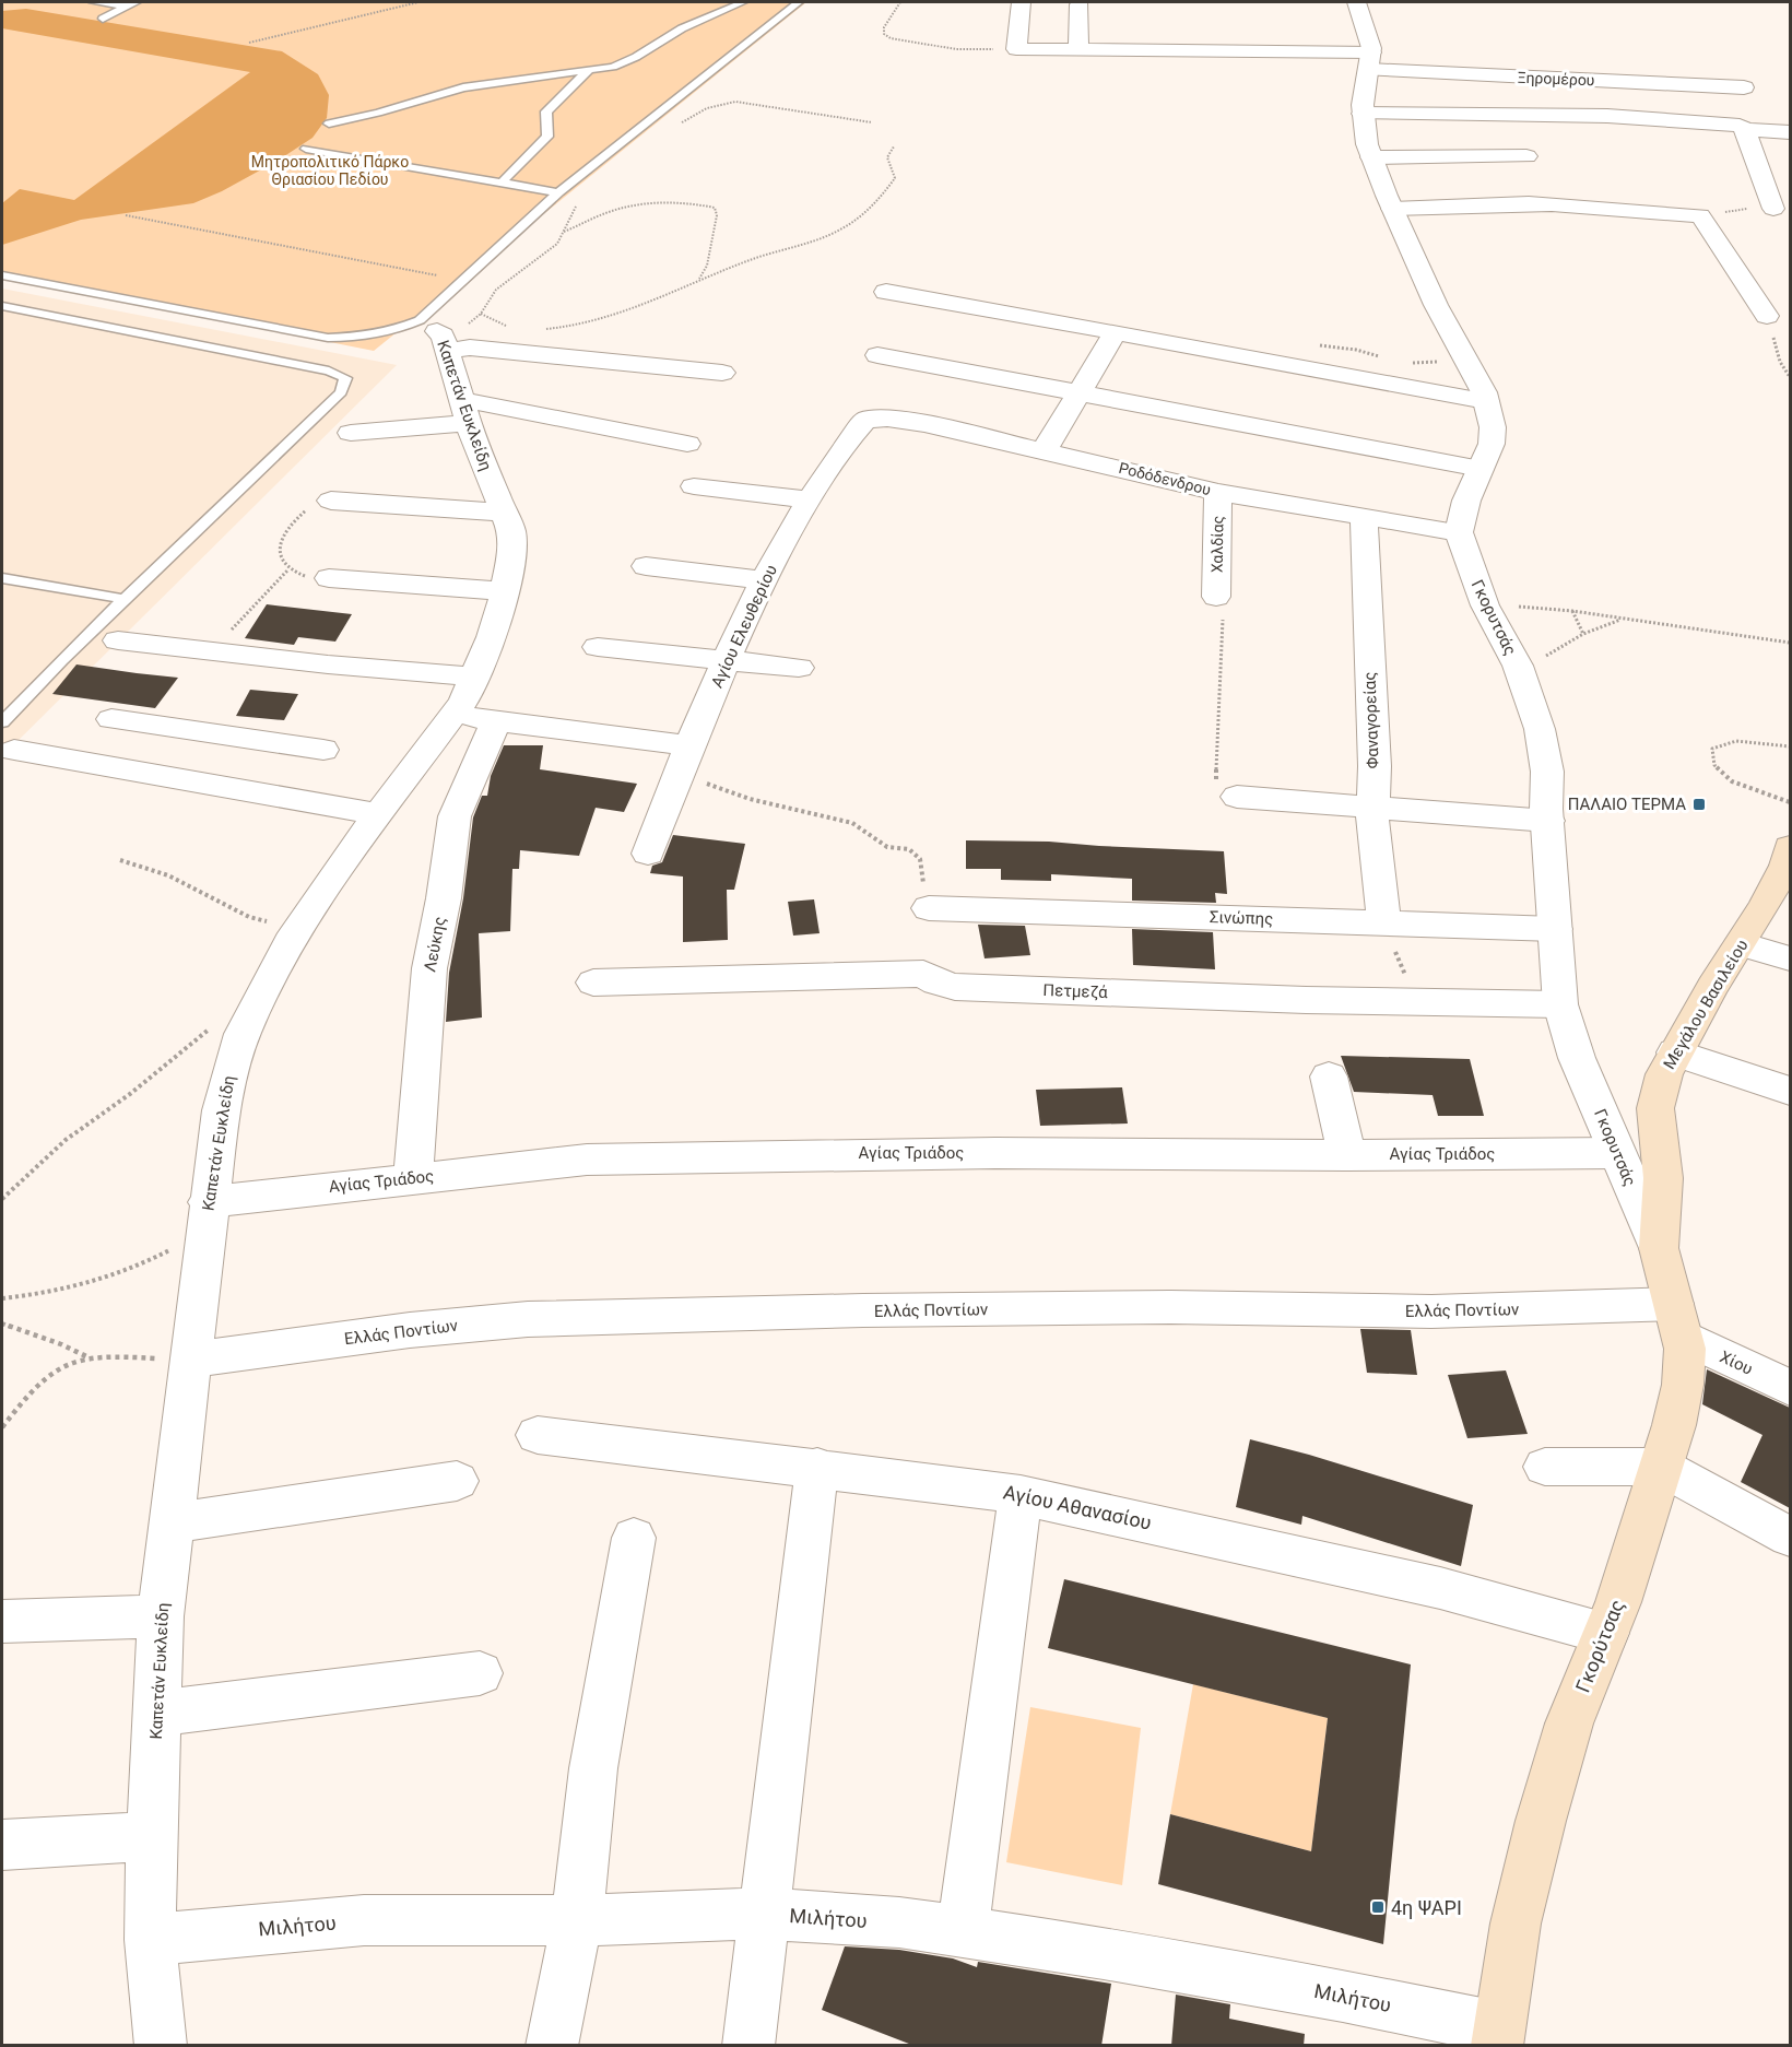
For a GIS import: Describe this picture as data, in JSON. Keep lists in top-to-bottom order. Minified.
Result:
{"streets":{"main road":["Μεγάλου Βασιλείου","Γκορύτσας"],"street":["Ξηρομέρου","Καπετάν Ευκλείδη","Ροδόδενδρου","Χαλδίας","Γκορυτσάς","Αγίου Ελευθερίου","Φαναγορείας","Σινώπης","Λεύκης","Πετμεζά","Αγίας Τριάδος","Ελλάς Ποντίων","Χίου","Αγίου Αθανασίου","Μιλήτου"]},"crossings":[["Καπετάν Ευκλείδη","Αγίας Τριάδος"],["Καπετάν Ευκλείδη","Ελλάς Ποντίων"],["Καπετάν Ευκλείδη","Μιλήτου"],["Ροδόδενδρου","Χαλδίας"],["Ροδόδενδρου","Γκορυτσάς"],["Ροδόδενδρου","Αγίου Ελευθερίου"],["Ροδόδενδρου","Φαναγορείας"],["Γκορυτσάς","Σινώπης"],["Γκορυτσάς","Πετμεζά"],["Γκορυτσάς","Μεγάλου Βασιλείου"],["Γκορυτσάς","Αγίας Τριάδος"],["Γκορυτσάς","Γκορύτσας"],["Φαναγορείας","Σινώπης"],["Λεύκης","Αγίας Τριάδος"],["Μεγάλου Βασιλείου","Γκορύτσας"],["Ελλάς Ποντίων","Χίου"],["Ελλάς Ποντίων","Γκορύτσας"],["Χίου","Γκορύτσας"],["Αγίου Αθανασίου","Γκορύτσας"],["Γκορύτσας","Μιλήτου"]],"parks":["Μητροπολιτικό Πάρκο Θριασίου Πεδίου"],"places":{"transit":["ΠΑΛΑΙΟ ΤΕΡΜΑ","4η ΨΑΡΙ"]}}
